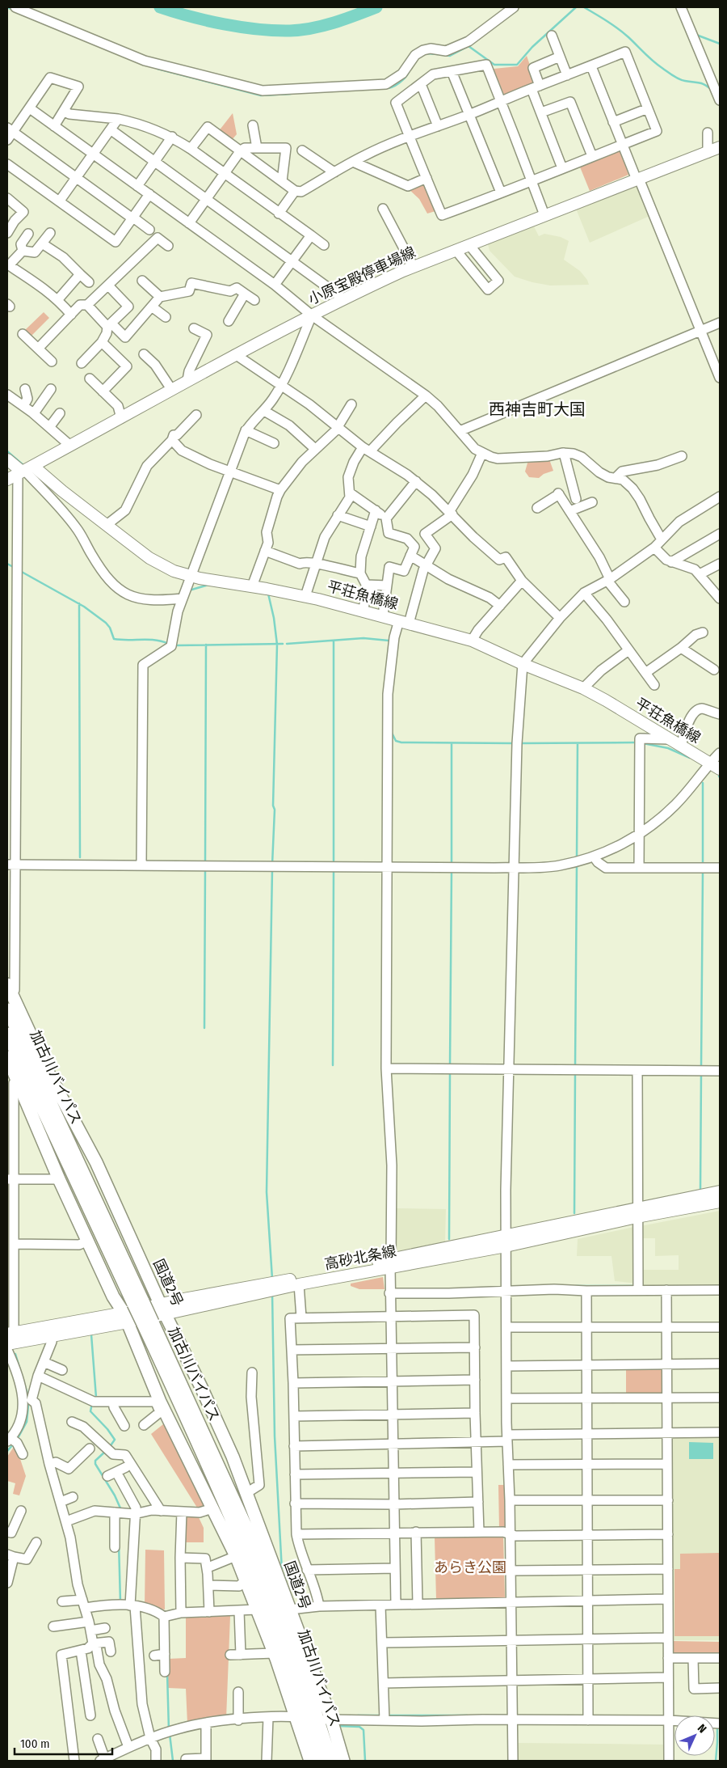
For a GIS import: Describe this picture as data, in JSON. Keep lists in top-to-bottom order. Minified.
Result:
{"streets":{"highway":["加古川バイパス","国道2号"],"main road":["小原宝殿停車場線","平荘魚橋線","高砂北条線"]},"crossings":[["小原宝殿停車場線","平荘魚橋線"],["高砂北条線","国道2号"]],"districts":["西神吉町大国"],"parks":["あらき公園"],"scale_bar":"100 m","north":"top right"}
